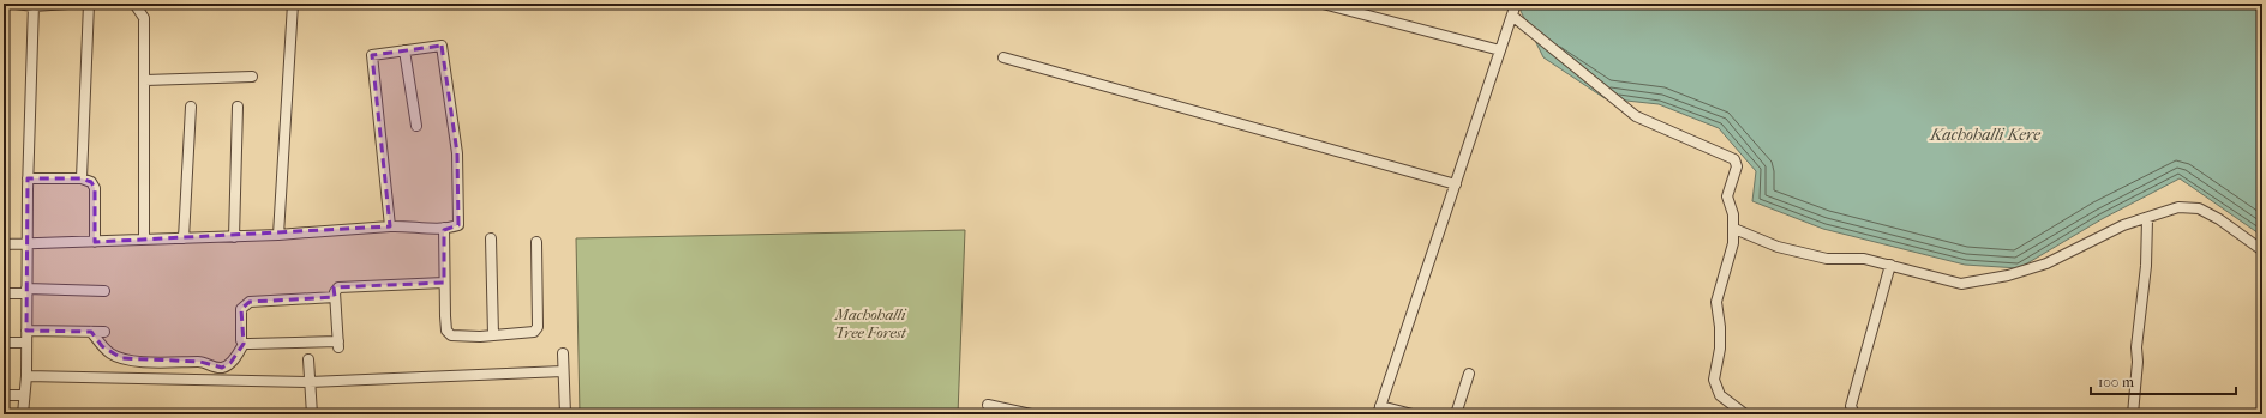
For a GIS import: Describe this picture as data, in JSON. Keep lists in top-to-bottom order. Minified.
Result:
{"water":["Kachohalli Kere"],"parks":["Machohalli Tree Forest"],"scale_bar":"100 m"}
